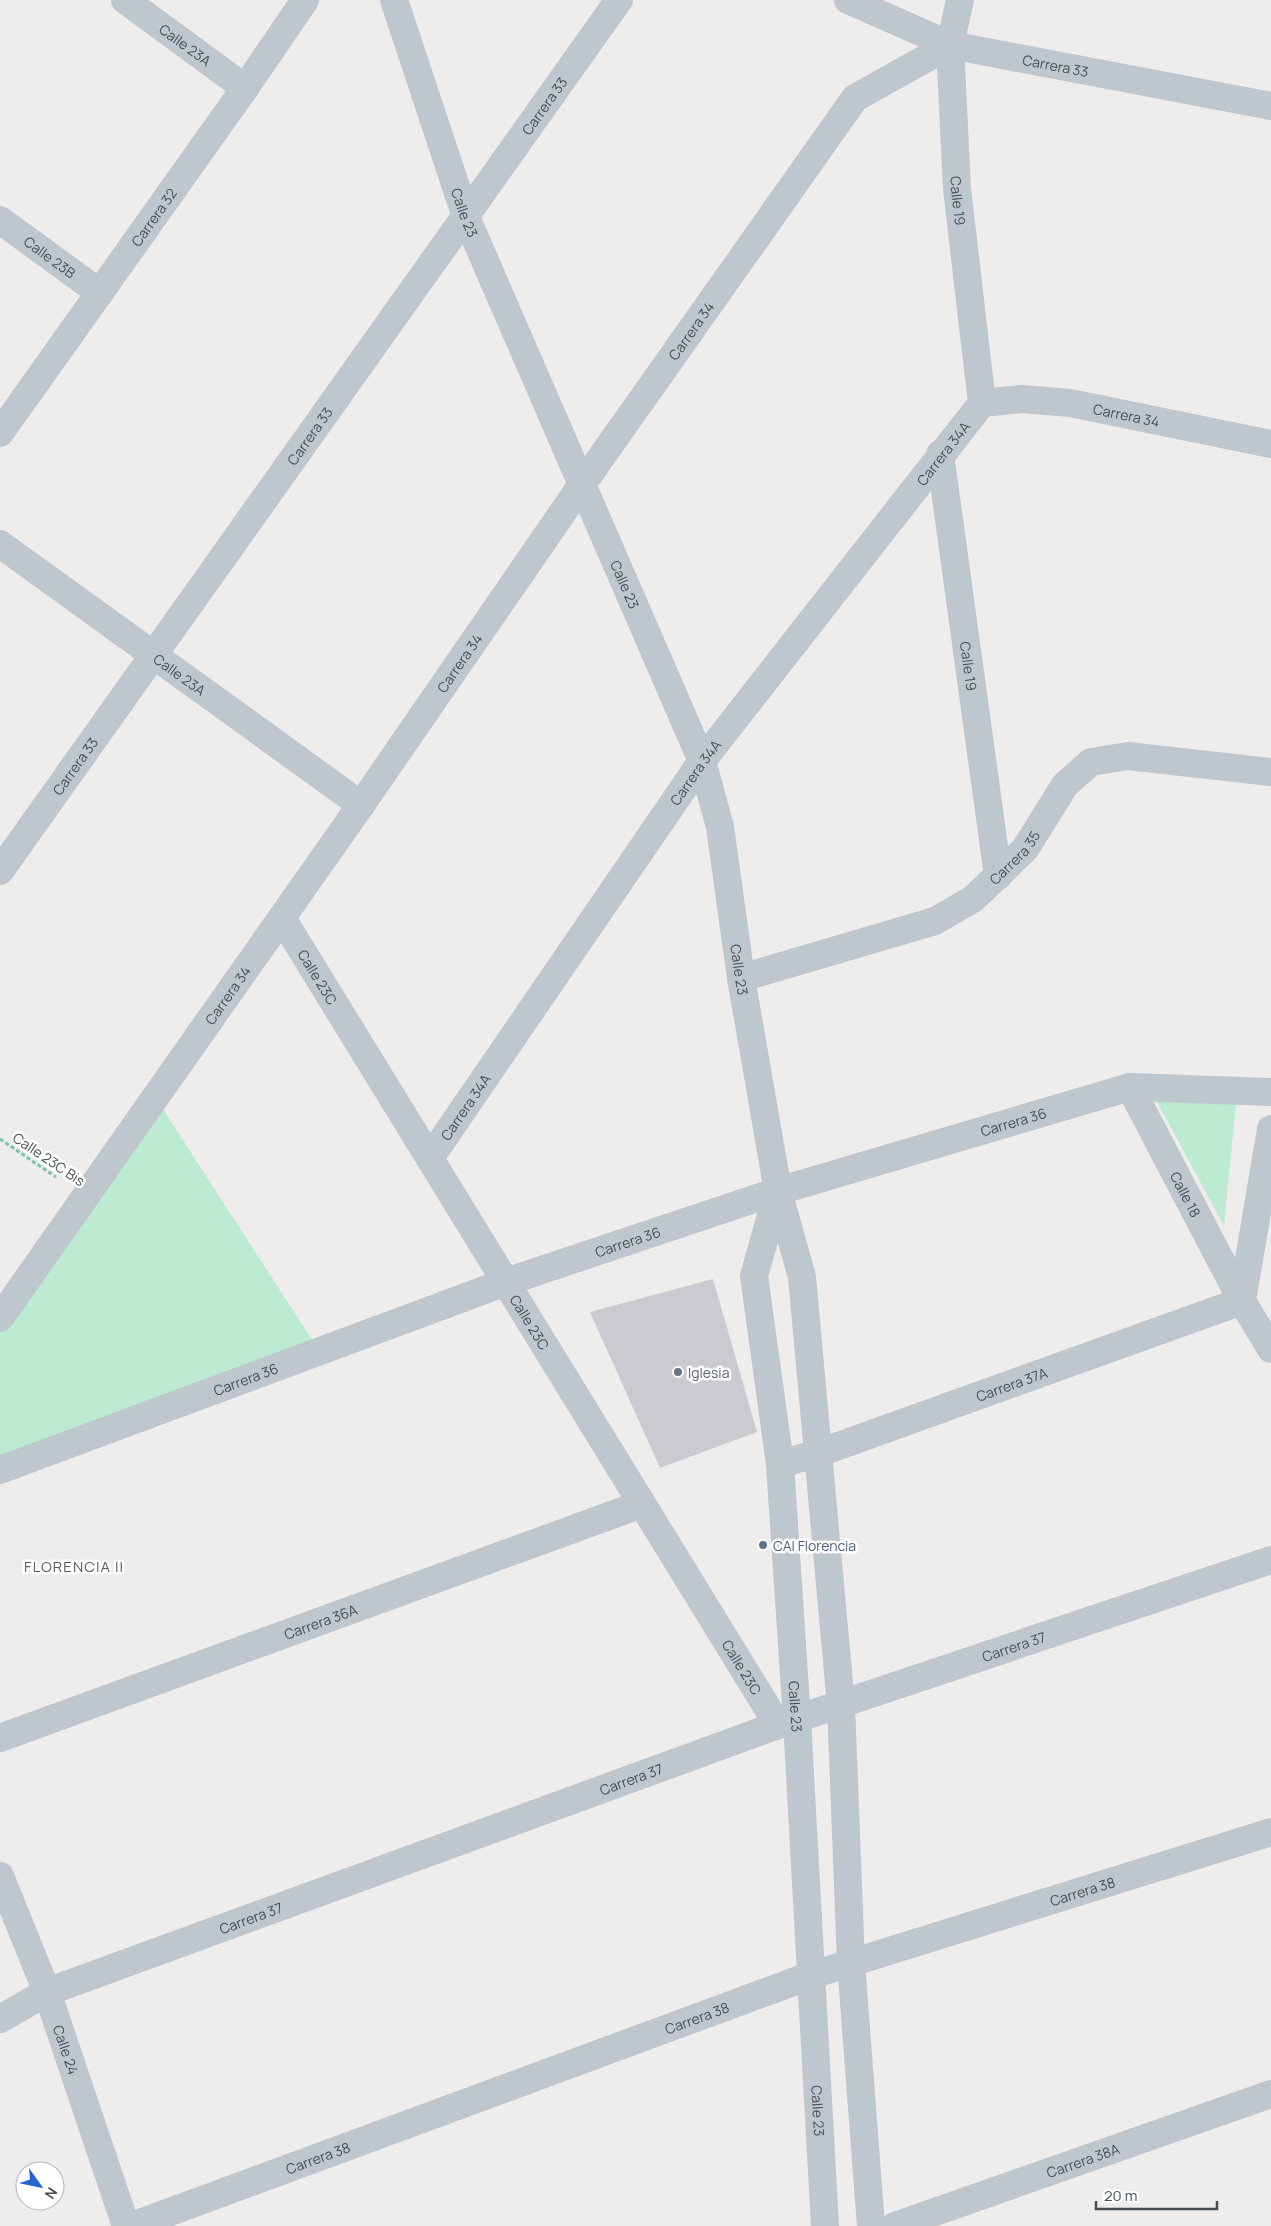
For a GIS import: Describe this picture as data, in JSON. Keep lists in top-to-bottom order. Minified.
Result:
{"streets":{"street":["Calle 23A","Carrera 33","Calle 19","Calle 23","Carrera 32","Calle 23B","Carrera 34","Carrera 34A","Carrera 35","Calle 23C","Carrera 36","Calle 18","Carrera 37A","Carrera 36A","Carrera 37","Carrera 38","Calle 24","Carrera 38A"],"path":["Calle 23C Bis"]},"crossings":[["Calle 23A","Carrera 33"],["Calle 23A","Carrera 32"],["Calle 23A","Carrera 34"],["Carrera 33","Calle 19"],["Carrera 33","Calle 23"],["Carrera 33","Carrera 34"],["Calle 19","Carrera 34"],["Calle 19","Carrera 34A"],["Calle 19","Carrera 35"],["Calle 23","Carrera 34"],["Calle 23","Carrera 34A"],["Calle 23","Carrera 35"],["Calle 23","Calle 23C"],["Calle 23","Carrera 36"],["Calle 23","Carrera 37A"],["Calle 23","Carrera 37"],["Calle 23","Carrera 38"],["Carrera 32","Calle 23B"],["Carrera 34","Carrera 34A"],["Carrera 34","Calle 23C"],["Carrera 34","Calle 23C Bis"],["Carrera 34A","Calle 23C"],["Calle 23C","Carrera 36"],["Calle 23C","Carrera 36A"],["Calle 23C","Carrera 37"],["Carrera 36","Calle 18"],["Calle 18","Carrera 37A"],["Carrera 37","Calle 24"]],"districts":["FLORENCIA II"],"places":["Iglesia","CAI Florencia"],"scale_bar":"20 m","north":"bottom right"}
